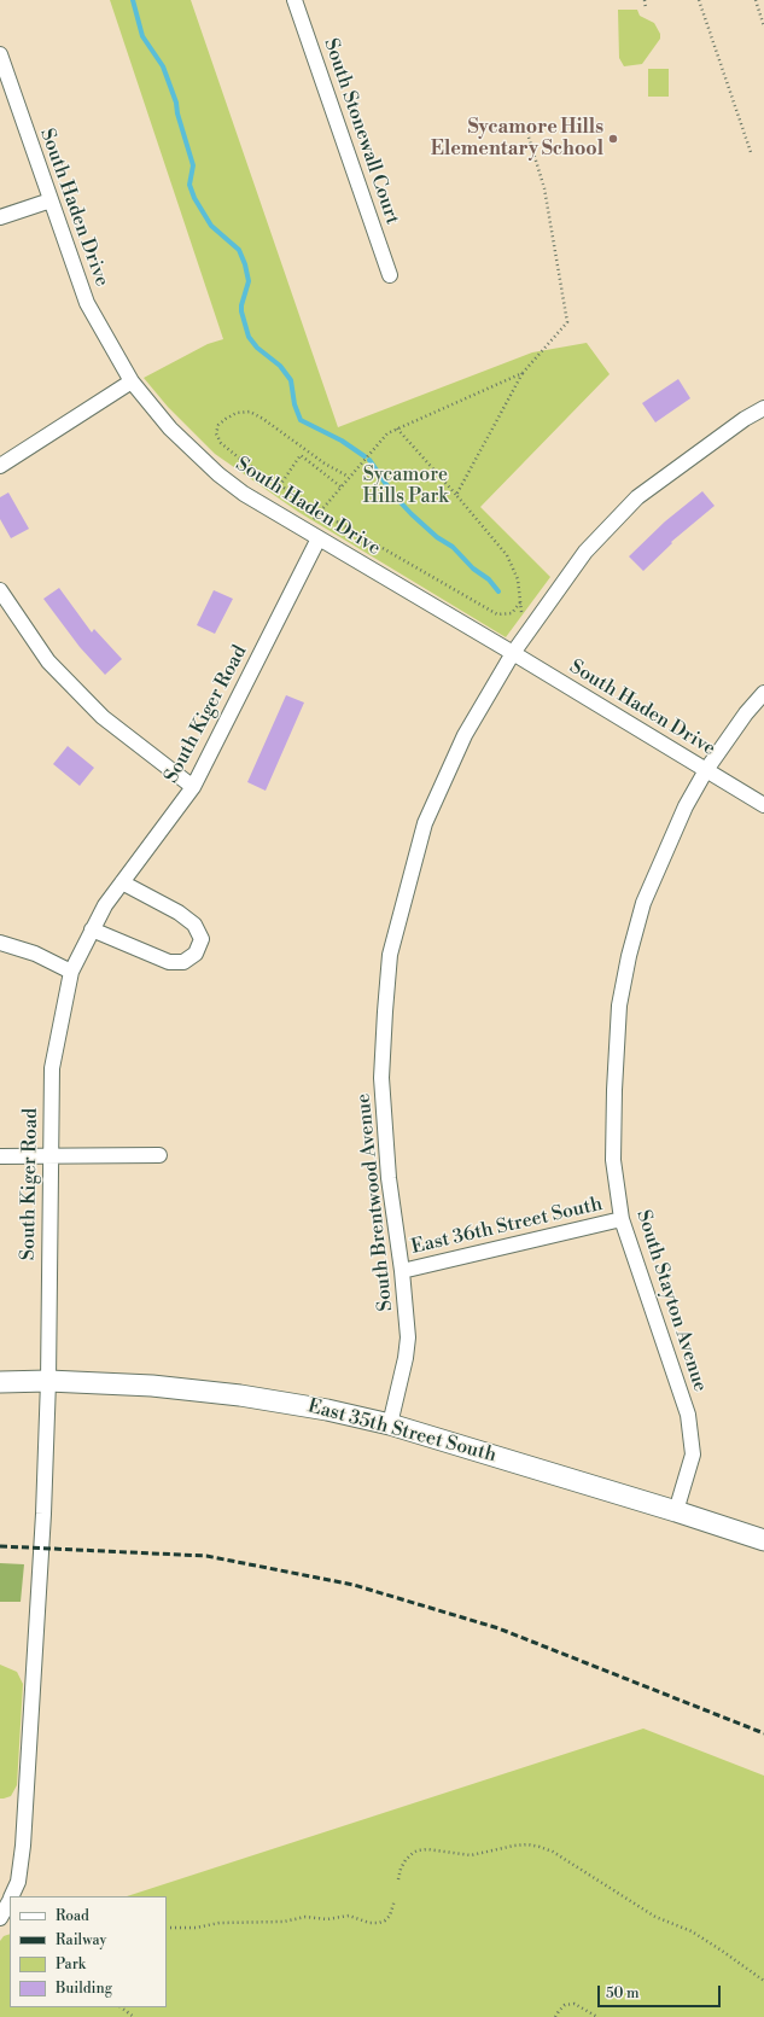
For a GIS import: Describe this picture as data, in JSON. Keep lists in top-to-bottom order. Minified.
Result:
{"streets":{"main road":["East 35th Street South"],"street":["South Stonewall Court","South Haden Drive","South Kiger Road","South Brentwood Avenue","East 36th Street South","South Stayton Avenue"]},"crossings":[["South Haden Drive","South Kiger Road"],["South Haden Drive","South Brentwood Avenue"],["South Haden Drive","South Stayton Avenue"],["South Kiger Road","East 35th Street South"],["South Brentwood Avenue","East 36th Street South"],["South Brentwood Avenue","East 35th Street South"],["East 36th Street South","South Stayton Avenue"],["South Stayton Avenue","East 35th Street South"]],"parks":["Sycamore Hills Park"],"places":["Sycamore Hills Elementary School"],"legend":["Road","Railway","Park","Building"],"scale_bar":"50 m"}
